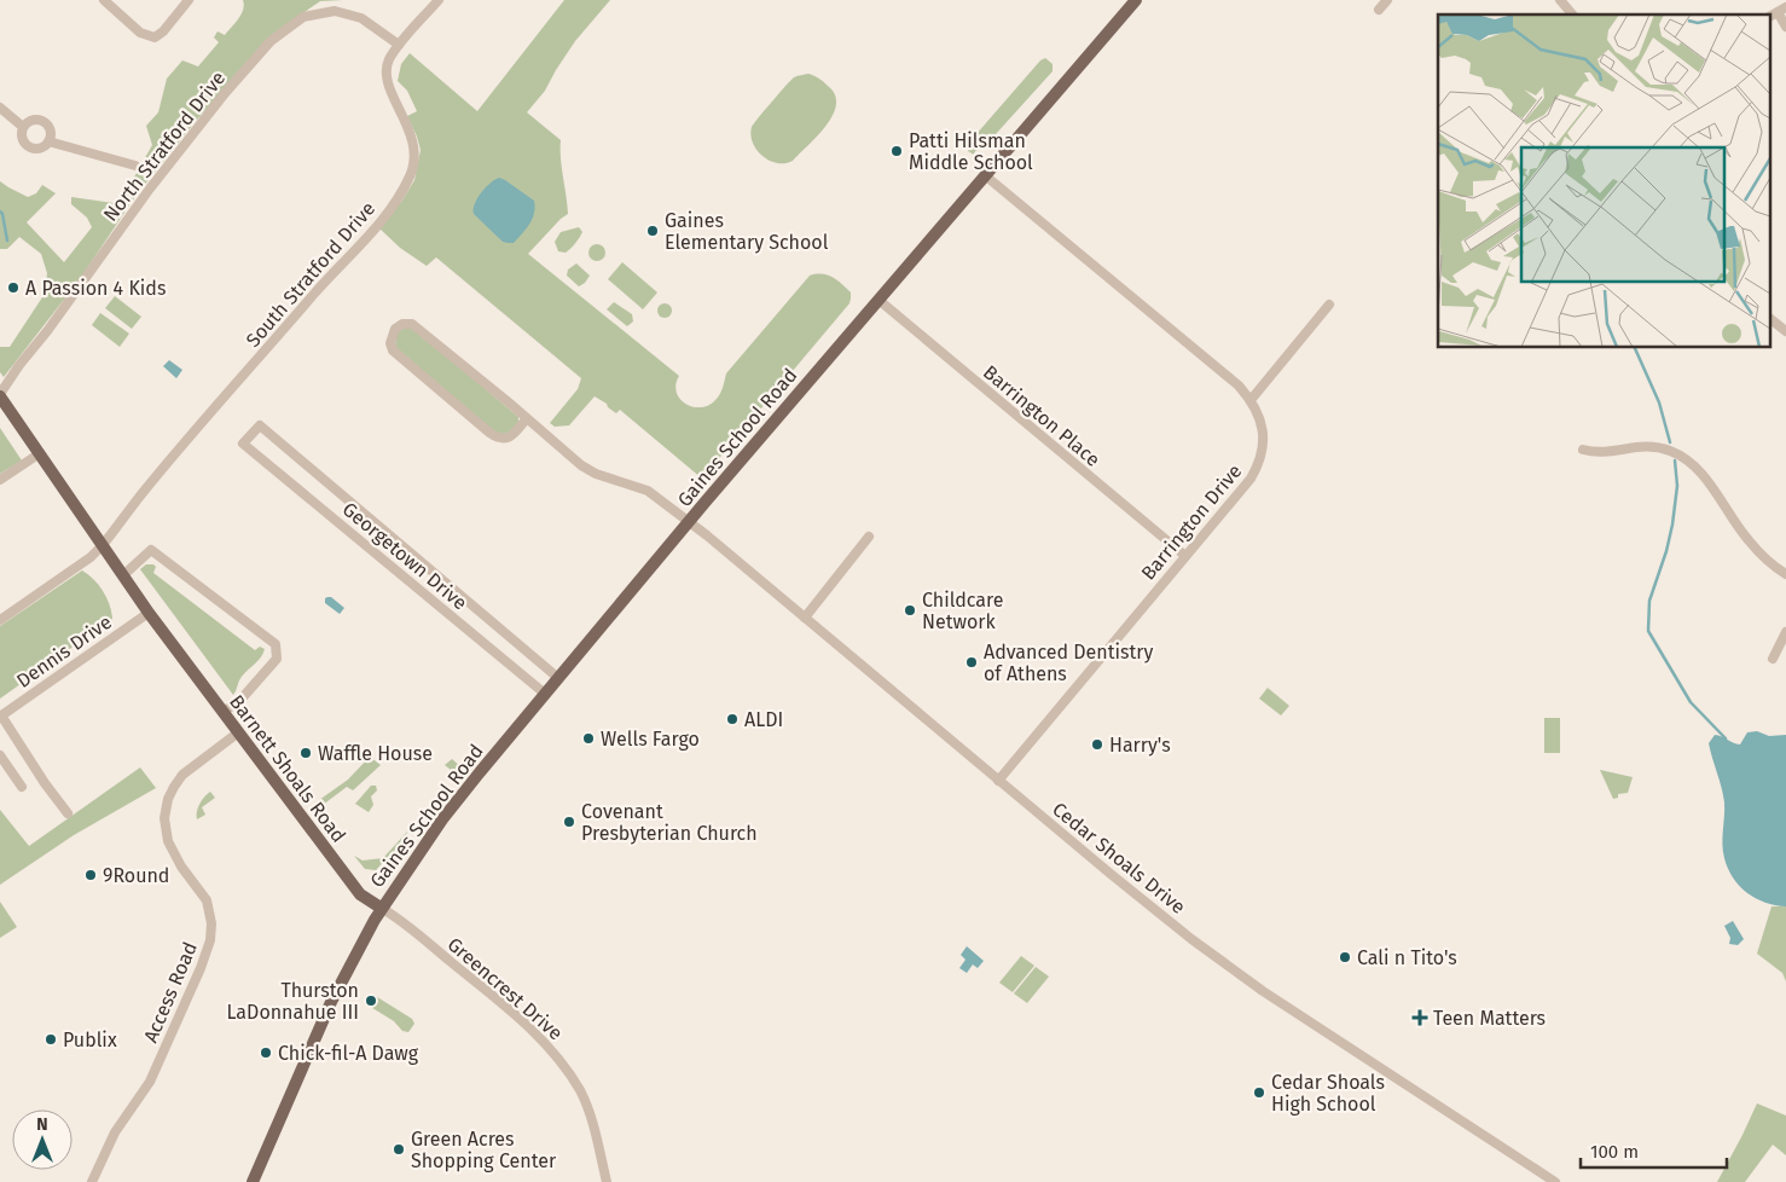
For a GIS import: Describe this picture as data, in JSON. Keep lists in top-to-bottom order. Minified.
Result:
{"streets":{"main road":["Gaines School Road","Barnett Shoals Road"],"street":["North Stratford Drive","South Stratford Drive","Barrington Place","Barrington Drive","Georgetown Drive","Dennis Drive","Cedar Shoals Drive","Greencrest Drive","Access Road"]},"crossings":[["North Stratford Drive","South Stratford Drive"],["North Stratford Drive","Barnett Shoals Road"],["South Stratford Drive","Barnett Shoals Road"],["Barrington Place","Gaines School Road"],["Barrington Place","Barrington Drive"],["Gaines School Road","Barrington Drive"],["Gaines School Road","Georgetown Drive"],["Gaines School Road","Barnett Shoals Road"],["Gaines School Road","Cedar Shoals Drive"],["Gaines School Road","Greencrest Drive"],["Barrington Drive","Cedar Shoals Drive"],["Dennis Drive","Barnett Shoals Road"],["Barnett Shoals Road","Greencrest Drive"],["Barnett Shoals Road","Access Road"]],"places":{"other":["Patti Hilsman Middle School","Gaines Elementary School","A Passion 4 Kids","Childcare Network","Advanced Dentistry of Athens","ALDI","Wells Fargo","Harry's","Waffle House","Covenant Presbyterian Church","9Round","Cali n Tito's","Thurston LaDonnahue III","Publix","Chick-fil-A Dawg","Cedar Shoals High School","Green Acres Shopping Center"],"health":["Teen Matters"]},"scale_bar":"100 m","north":"top"}
